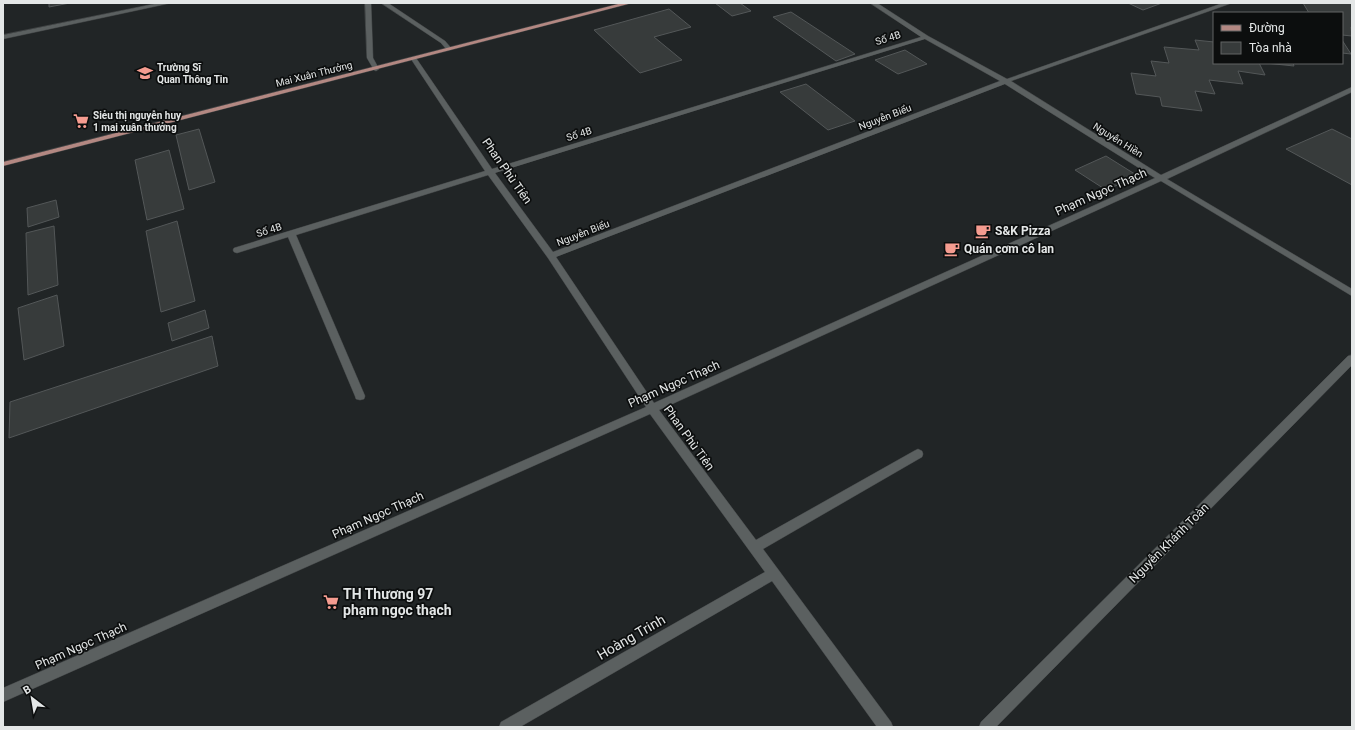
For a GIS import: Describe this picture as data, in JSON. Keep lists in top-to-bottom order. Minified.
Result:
{"streets":{"main road":["Mai Xuân Thưởng"],"street":["Số 4B","Nguyễn Biểu","Nguyễn Hiền","Phan Phù Tiên","Phạm Ngọc Thạch","Nguyễn Khánh Toàn","Hoàng Trinh"]},"crossings":[["Số 4B","Nguyễn Hiền"],["Số 4B","Phan Phù Tiên"],["Mai Xuân Thưởng","Phan Phù Tiên"],["Nguyễn Biểu","Nguyễn Hiền"],["Nguyễn Biểu","Phan Phù Tiên"],["Nguyễn Hiền","Phạm Ngọc Thạch"],["Phan Phù Tiên","Phạm Ngọc Thạch"],["Phan Phù Tiên","Hoàng Trinh"]],"places":{"school or university":["Trường Sĩ Quan Thông Tin"],"supermarket":["Siẻu thị nguyễn huy 1 mai xuân thưởng","TH Thương 97 phạm ngọc thạch"],"cafe":["S&K Pizza","Quán cơm cô lan"]},"legend":["Đường","Tòa nhà"],"north":"top left"}
